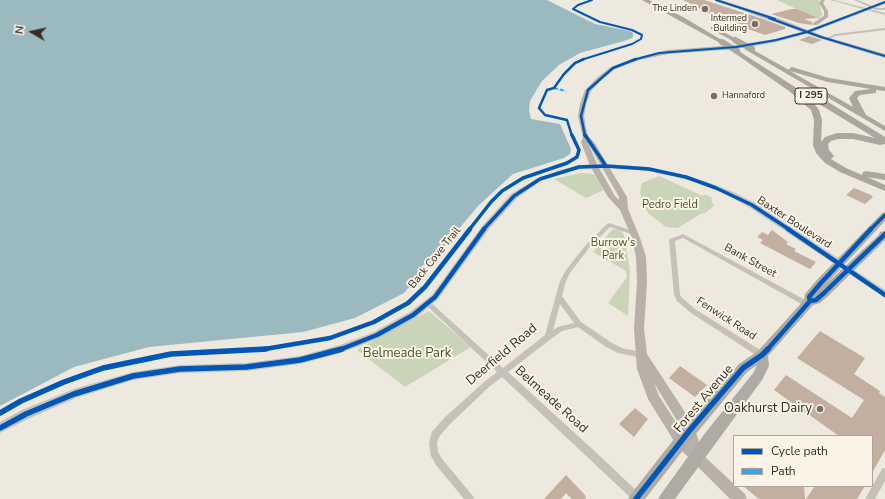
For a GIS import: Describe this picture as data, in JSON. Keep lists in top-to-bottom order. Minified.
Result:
{"streets":{"highway":["I 295","Forest Avenue"],"street":["Baxter Boulevard","Bank Street","Fenwick Road","Deerfield Road","Belmeade Road"],"cycle path":["Back Cove Trail"]},"crossings":[["Baxter Boulevard","Forest Avenue"],["Baxter Boulevard","Belmeade Road"],["Bank Street","Fenwick Road"],["Bank Street","Forest Avenue"],["Fenwick Road","Forest Avenue"],["Deerfield Road","Belmeade Road"],["Forest Avenue","Belmeade Road"]],"parks":["Pedro Field","Burrow's Park","Belmeade Park"],"places":["The Linden","Intermed Building","Hannaford","Oakhurst Dairy"],"legend":["Cycle path","Path"],"north":"left"}
